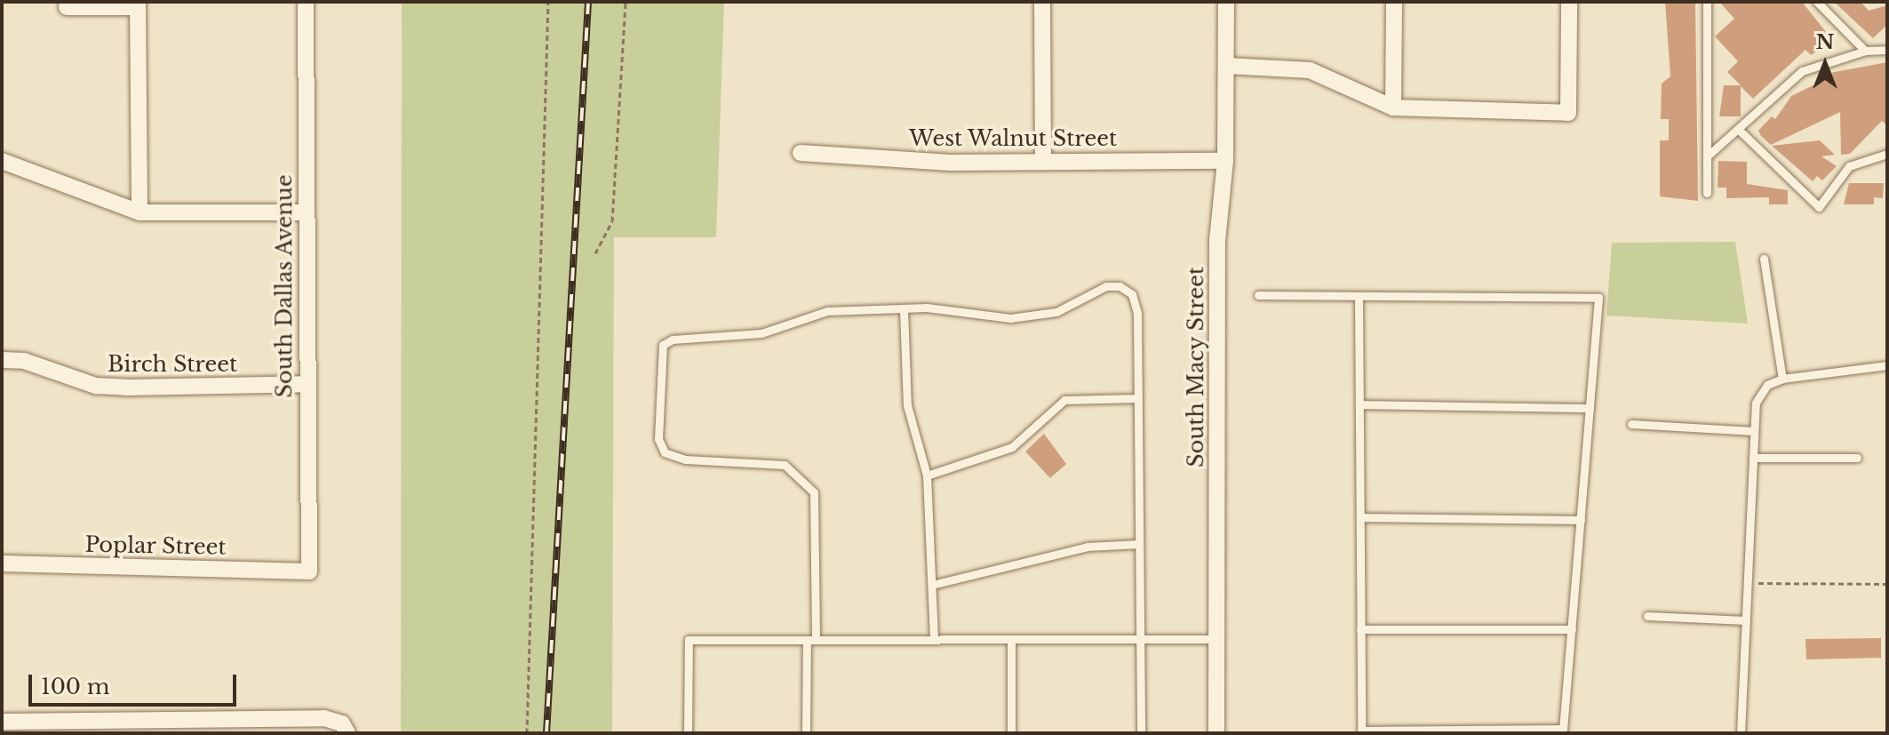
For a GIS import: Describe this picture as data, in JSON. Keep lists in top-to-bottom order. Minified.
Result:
{"streets":{"street":["West Walnut Street","South Dallas Avenue","Birch Street","South Macy Street","Poplar Street"]},"crossings":[["West Walnut Street","South Macy Street"],["South Dallas Avenue","Birch Street"],["South Dallas Avenue","Poplar Street"]],"scale_bar":"100 m","north":"top"}
